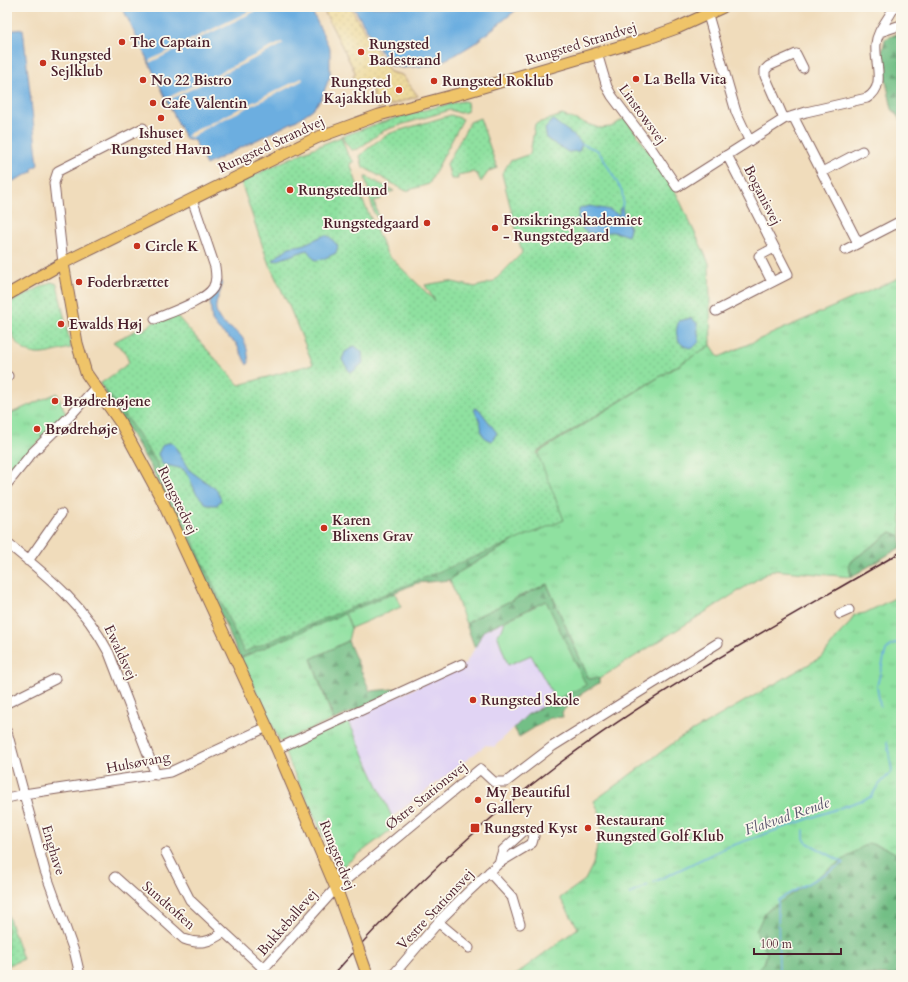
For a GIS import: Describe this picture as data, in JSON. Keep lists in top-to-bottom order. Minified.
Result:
{"streets":{"main road":["Rungsted Strandvej","Rungstedvej"],"street":["Linstowsvej","Boganisvej","Ewaldsvej","Hulsøvang","Østre Stationsvej","Enghave","Sundtoften","Vestre Stationsvej","Bukkeballevej"]},"crossings":[["Rungsted Strandvej","Linstowsvej"],["Rungsted Strandvej","Rungstedvej"],["Linstowsvej","Boganisvej"],["Rungstedvej","Hulsøvang"],["Rungstedvej","Østre Stationsvej"],["Rungstedvej","Bukkeballevej"],["Ewaldsvej","Hulsøvang"],["Hulsøvang","Enghave"],["Østre Stationsvej","Bukkeballevej"]],"water":["Flakvad Rende"],"places":{"other":["The Captain","Rungsted Badestrand","Rungsted Sejlklub","La Bella Vita","No 22 Bistro","Rungsted Roklub","Rungsted Kajakklub","Cafe Valentin","Ishuset Rungsted Havn","Rungstedlund","Rungstedgaard","Forsikringsakademiet - Rungstedgaard","Circle K","Foderbrættet","Ewalds Høj","Brødrehøjene","Brødrehøje","Karen Blixens Grav","Rungsted Skole","My Beautiful Gallery","Restaurant Rungsted Golf Klub"],"transit":["Rungsted Kyst"]},"scale_bar":"100 m"}
